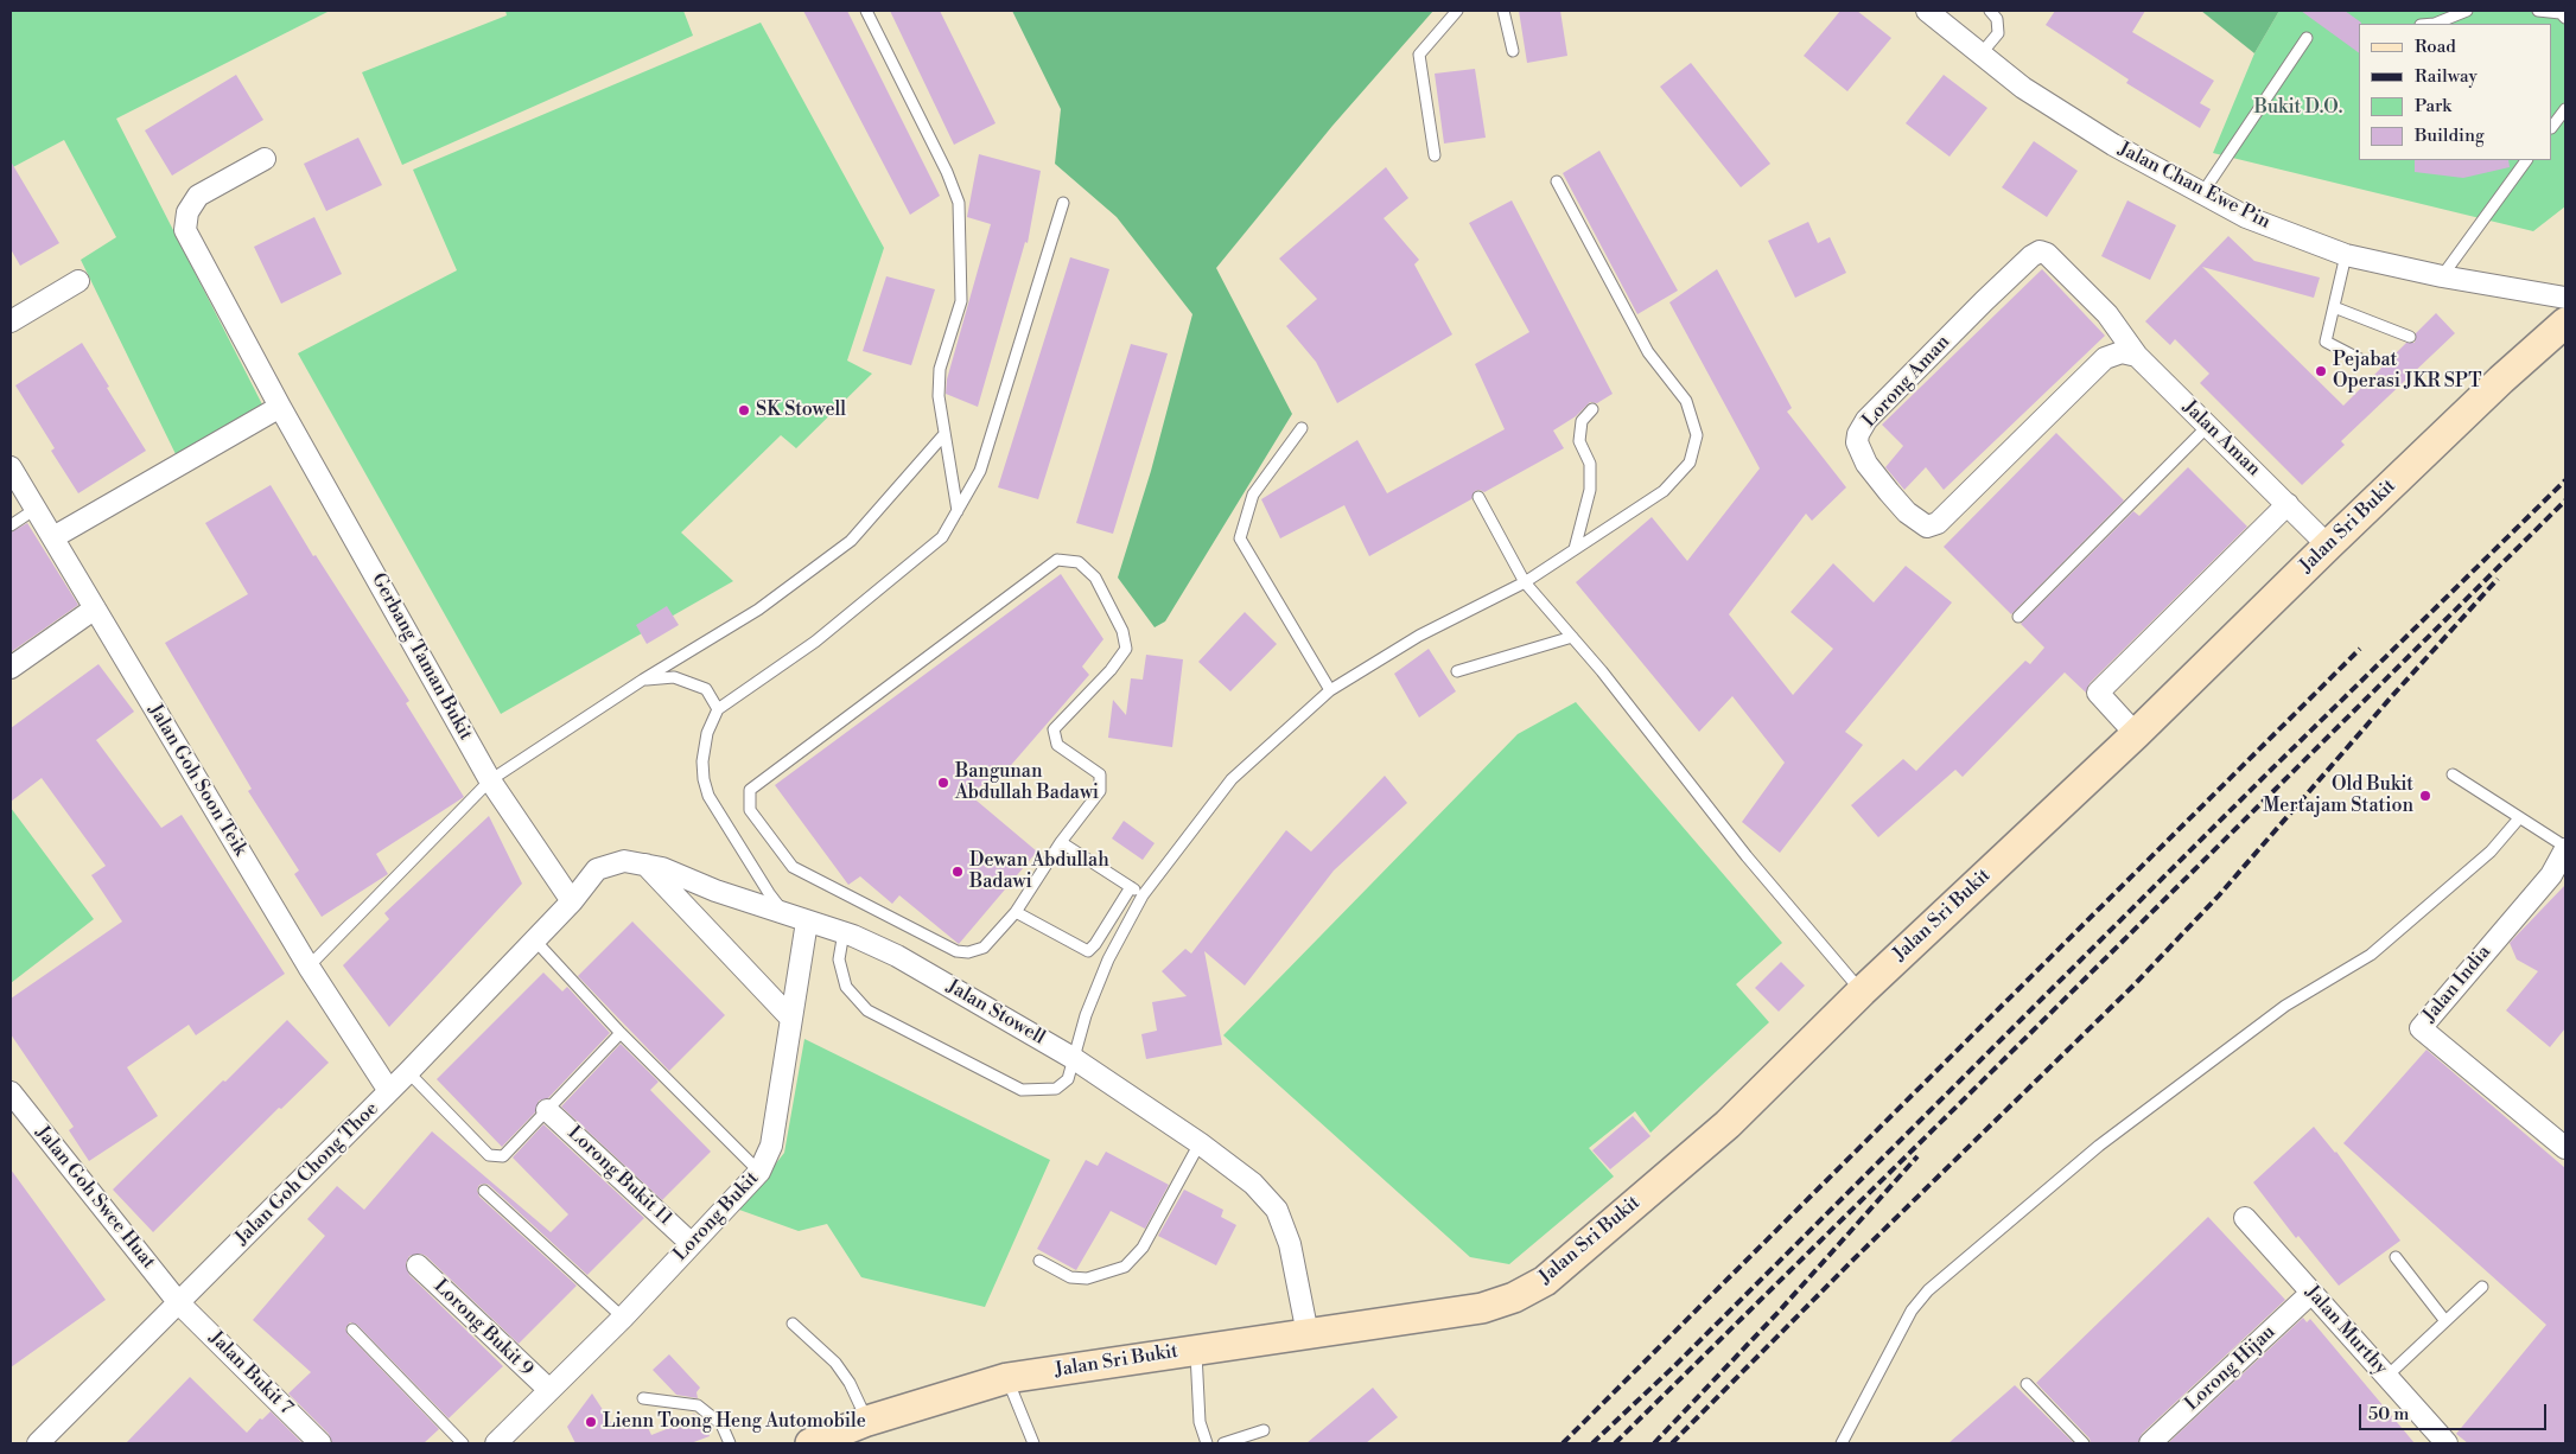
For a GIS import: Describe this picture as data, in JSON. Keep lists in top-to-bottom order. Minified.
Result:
{"streets":{"street":["Jalan Chan Ewe Pin","Lorong Aman","Jalan Aman","Jalan Sri Bukit","Gerbang Taman Bukit","Jalan Goh Soon Teik","Jalan India","Jalan Stowell","Jalan Goh Chong Thoe","Lorong Bukit 11","Jalan Goh Swee Huat","Lorong Bukit","Lorong Bukit 9","Jalan Murthy","Lorong Hijau","Jalan Bukit 7"]},"crossings":[["Lorong Aman","Jalan Aman"],["Jalan Aman","Jalan Sri Bukit"],["Jalan Sri Bukit","Jalan Stowell"],["Gerbang Taman Bukit","Jalan Stowell"],["Gerbang Taman Bukit","Jalan Goh Chong Thoe"],["Jalan Goh Soon Teik","Jalan Goh Chong Thoe"],["Jalan Stowell","Jalan Goh Chong Thoe"],["Jalan Stowell","Lorong Bukit"],["Jalan Goh Chong Thoe","Jalan Goh Swee Huat"],["Jalan Goh Chong Thoe","Jalan Bukit 7"],["Lorong Bukit 11","Lorong Bukit"],["Jalan Goh Swee Huat","Jalan Bukit 7"],["Lorong Bukit","Lorong Bukit 9"],["Jalan Murthy","Lorong Hijau"]],"parks":["Bukit D.O."],"places":["Pejabat Operasi JKR SPT","SK Stowell","Bangunan Abdullah Badawi","Old Bukit Mertajam Station","Dewan Abdullah Badawi","Lienn Toong Heng Automobile"],"legend":["Road","Railway","Park","Building"],"scale_bar":"50 m"}
